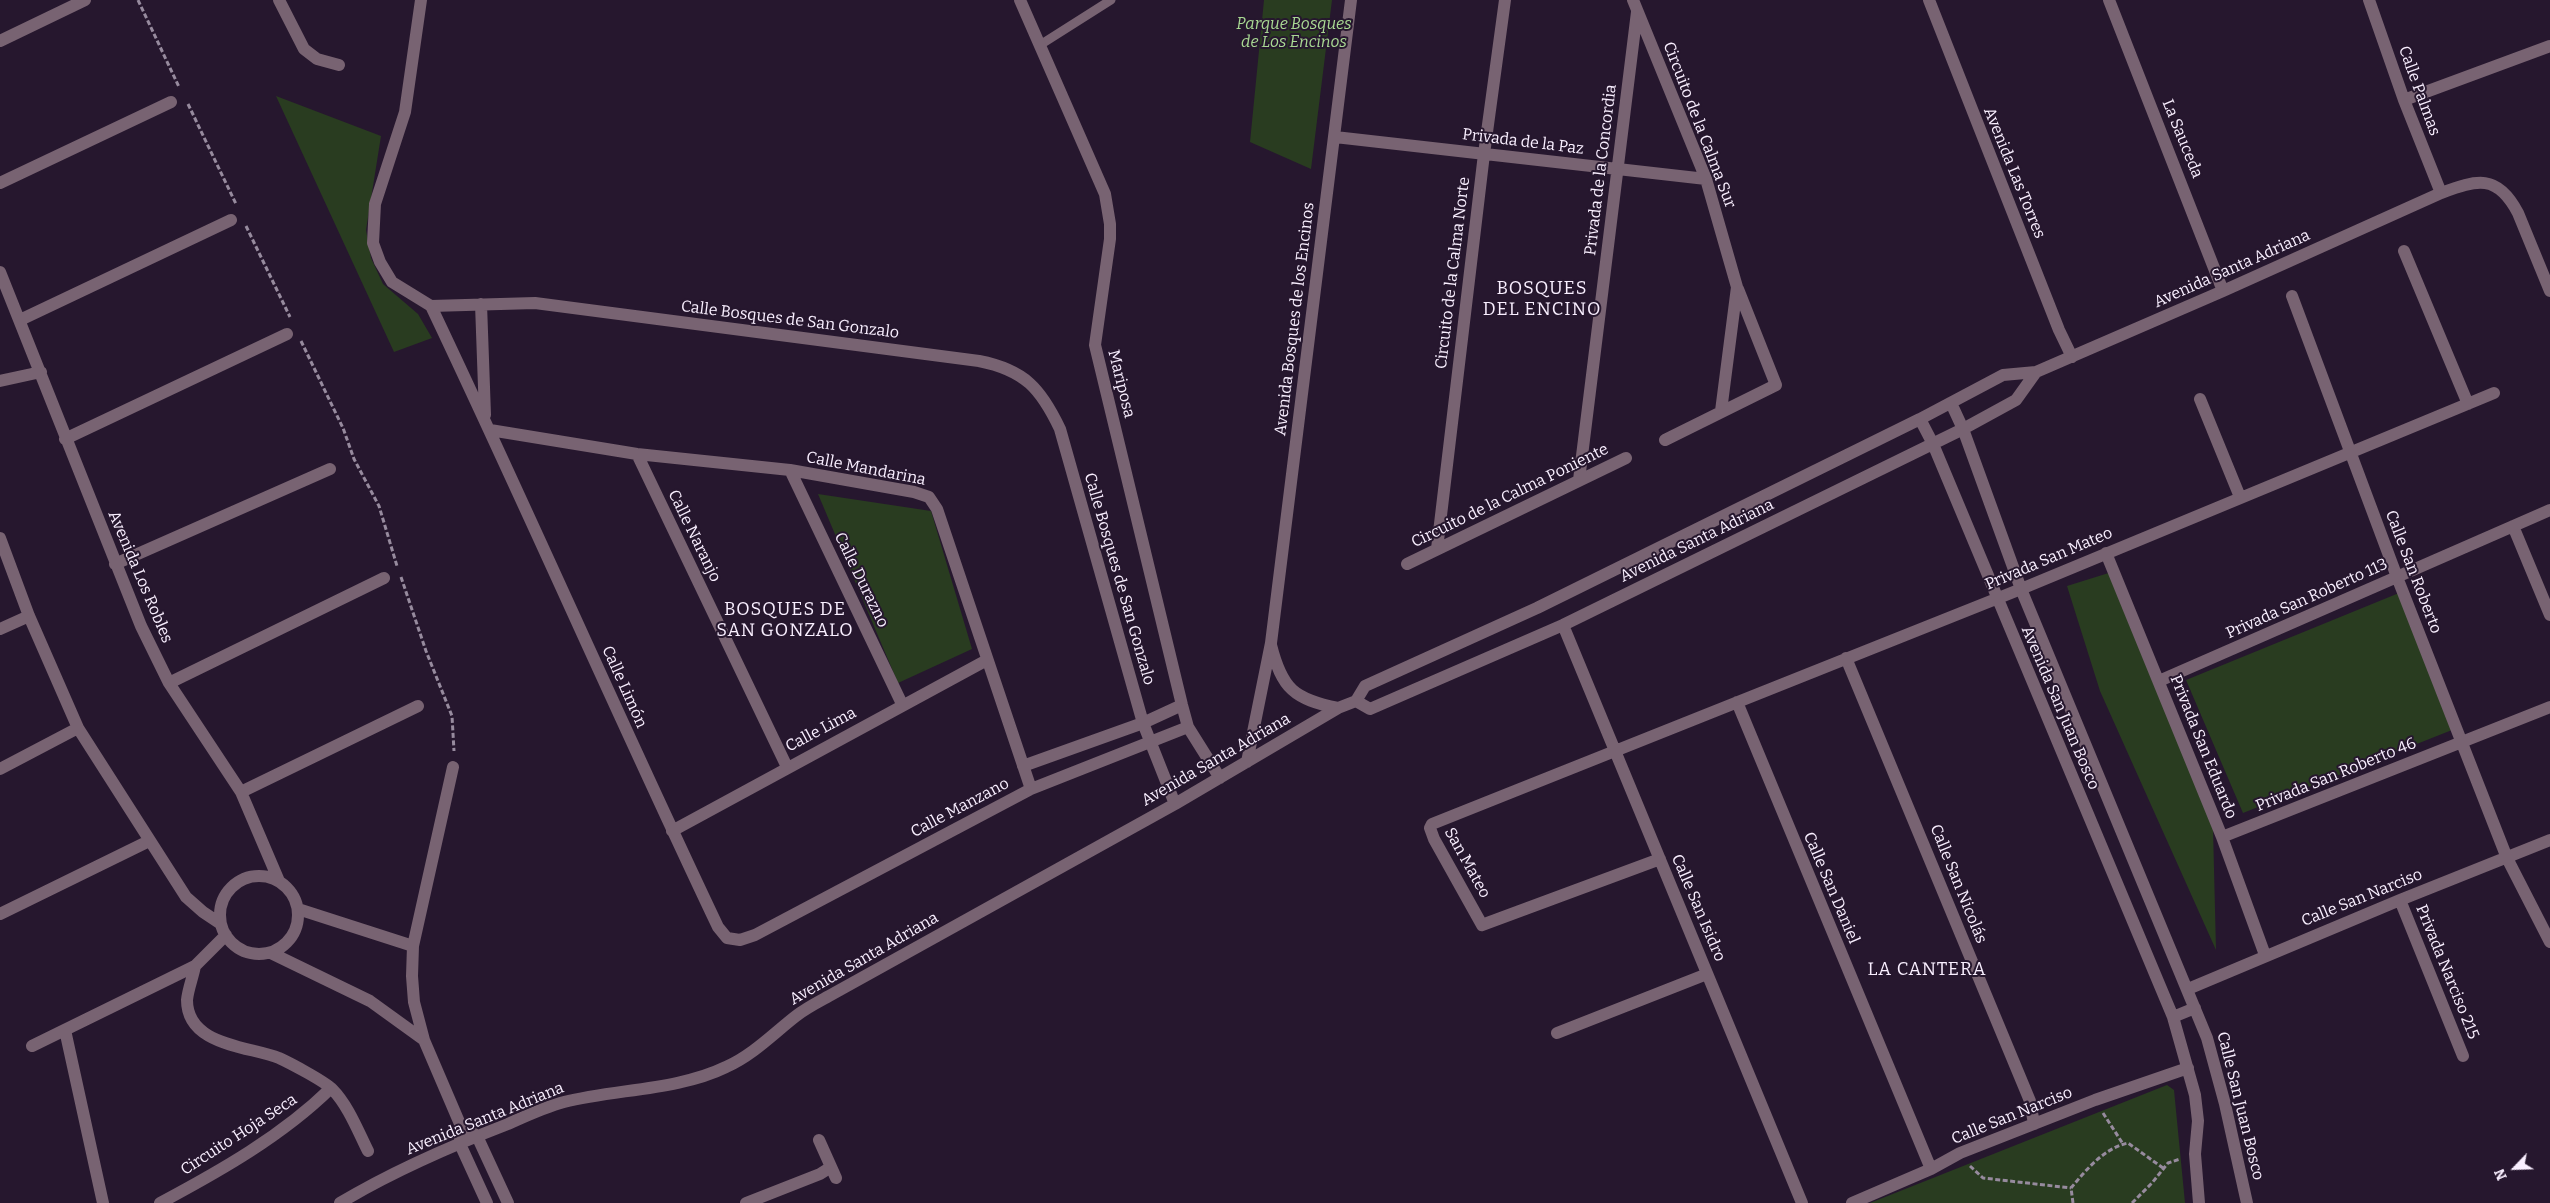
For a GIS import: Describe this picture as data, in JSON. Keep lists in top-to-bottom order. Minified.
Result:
{"streets":{"street":["Calle Palmas","Circuito de la Calma Sur","La Sauceda","Privada de la Paz","Privada de la Concordia","Avenida Las Torres","Avenida Santa Adriana","Circuito de la Calma Norte","Avenida Bosques de los Encinos","Calle Bosques de San Gonzalo","Mariposa","Calle Mandarina","Circuito de la Calma Poniente","Calle Naranjo","Privada San Mateo","Calle San Roberto","Avenida Los Robles","Calle Durazno","Privada San Roberto 113","Calle Limón","Avenida San Juan Bosco","Calle Lima","Privada San Eduardo","Privada San Roberto 46","Calle Manzano","San Mateo","Calle San Nicolás","Calle San Daniel","Calle San Narciso","Calle San Isidro","Privada Narciso 215","Calle San Juan Bosco","Circuito Hoja Seca"]},"crossings":[["Calle Palmas","Avenida Santa Adriana"],["Circuito de la Calma Sur","Privada de la Paz"],["Circuito de la Calma Sur","Privada de la Concordia"],["La Sauceda","Avenida Santa Adriana"],["Privada de la Paz","Privada de la Concordia"],["Privada de la Paz","Circuito de la Calma Norte"],["Privada de la Paz","Avenida Bosques de los Encinos"],["Privada de la Concordia","Circuito de la Calma Poniente"],["Avenida Las Torres","Avenida Santa Adriana"],["Avenida Santa Adriana","Avenida Bosques de los Encinos"],["Avenida Santa Adriana","Calle Bosques de San Gonzalo"],["Avenida Santa Adriana","Mariposa"],["Avenida Santa Adriana","Avenida San Juan Bosco"],["Avenida Santa Adriana","Calle San Isidro"],["Circuito de la Calma Norte","Circuito de la Calma Poniente"],["Calle Bosques de San Gonzalo","Calle Limón"],["Calle Bosques de San Gonzalo","Calle Manzano"],["Mariposa","Calle Manzano"],["Calle Mandarina","Calle Naranjo"],["Calle Mandarina","Calle Durazno"],["Calle Mandarina","Calle Limón"],["Calle Mandarina","Calle Lima"],["Calle Mandarina","Calle Manzano"],["Calle Naranjo","Calle Lima"],["Privada San Mateo","Calle San Roberto"],["Privada San Mateo","Avenida San Juan Bosco"],["Privada San Mateo","Privada San Eduardo"],["Privada San Mateo","San Mateo"],["Privada San Mateo","Calle San Nicolás"],["Privada San Mateo","Calle San Daniel"],["Privada San Mateo","Calle San Isidro"],["Calle San Roberto","Privada San Roberto 113"],["Calle San Roberto","Privada San Roberto 46"],["Calle San Roberto","Calle San Narciso"],["Calle Durazno","Calle Lima"],["Privada San Roberto 113","Privada San Eduardo"],["Calle Limón","Calle Lima"],["Calle Limón","Calle Manzano"],["Avenida San Juan Bosco","Calle San Narciso"],["Avenida San Juan Bosco","Calle San Juan Bosco"],["Privada San Eduardo","Privada San Roberto 46"],["Privada San Eduardo","Calle San Narciso"],["San Mateo","Calle San Isidro"],["Calle San Nicolás","Calle San Narciso"],["Calle San Daniel","Calle San Narciso"],["Calle San Narciso","Privada Narciso 215"],["Calle San Narciso","Calle San Juan Bosco"]],"districts":["BOSQUES DEL ENCINO","BOSQUES DE SAN GONZALO","LA CANTERA"],"parks":["Parque Bosques de Los Encinos"],"north":"bottom left"}
